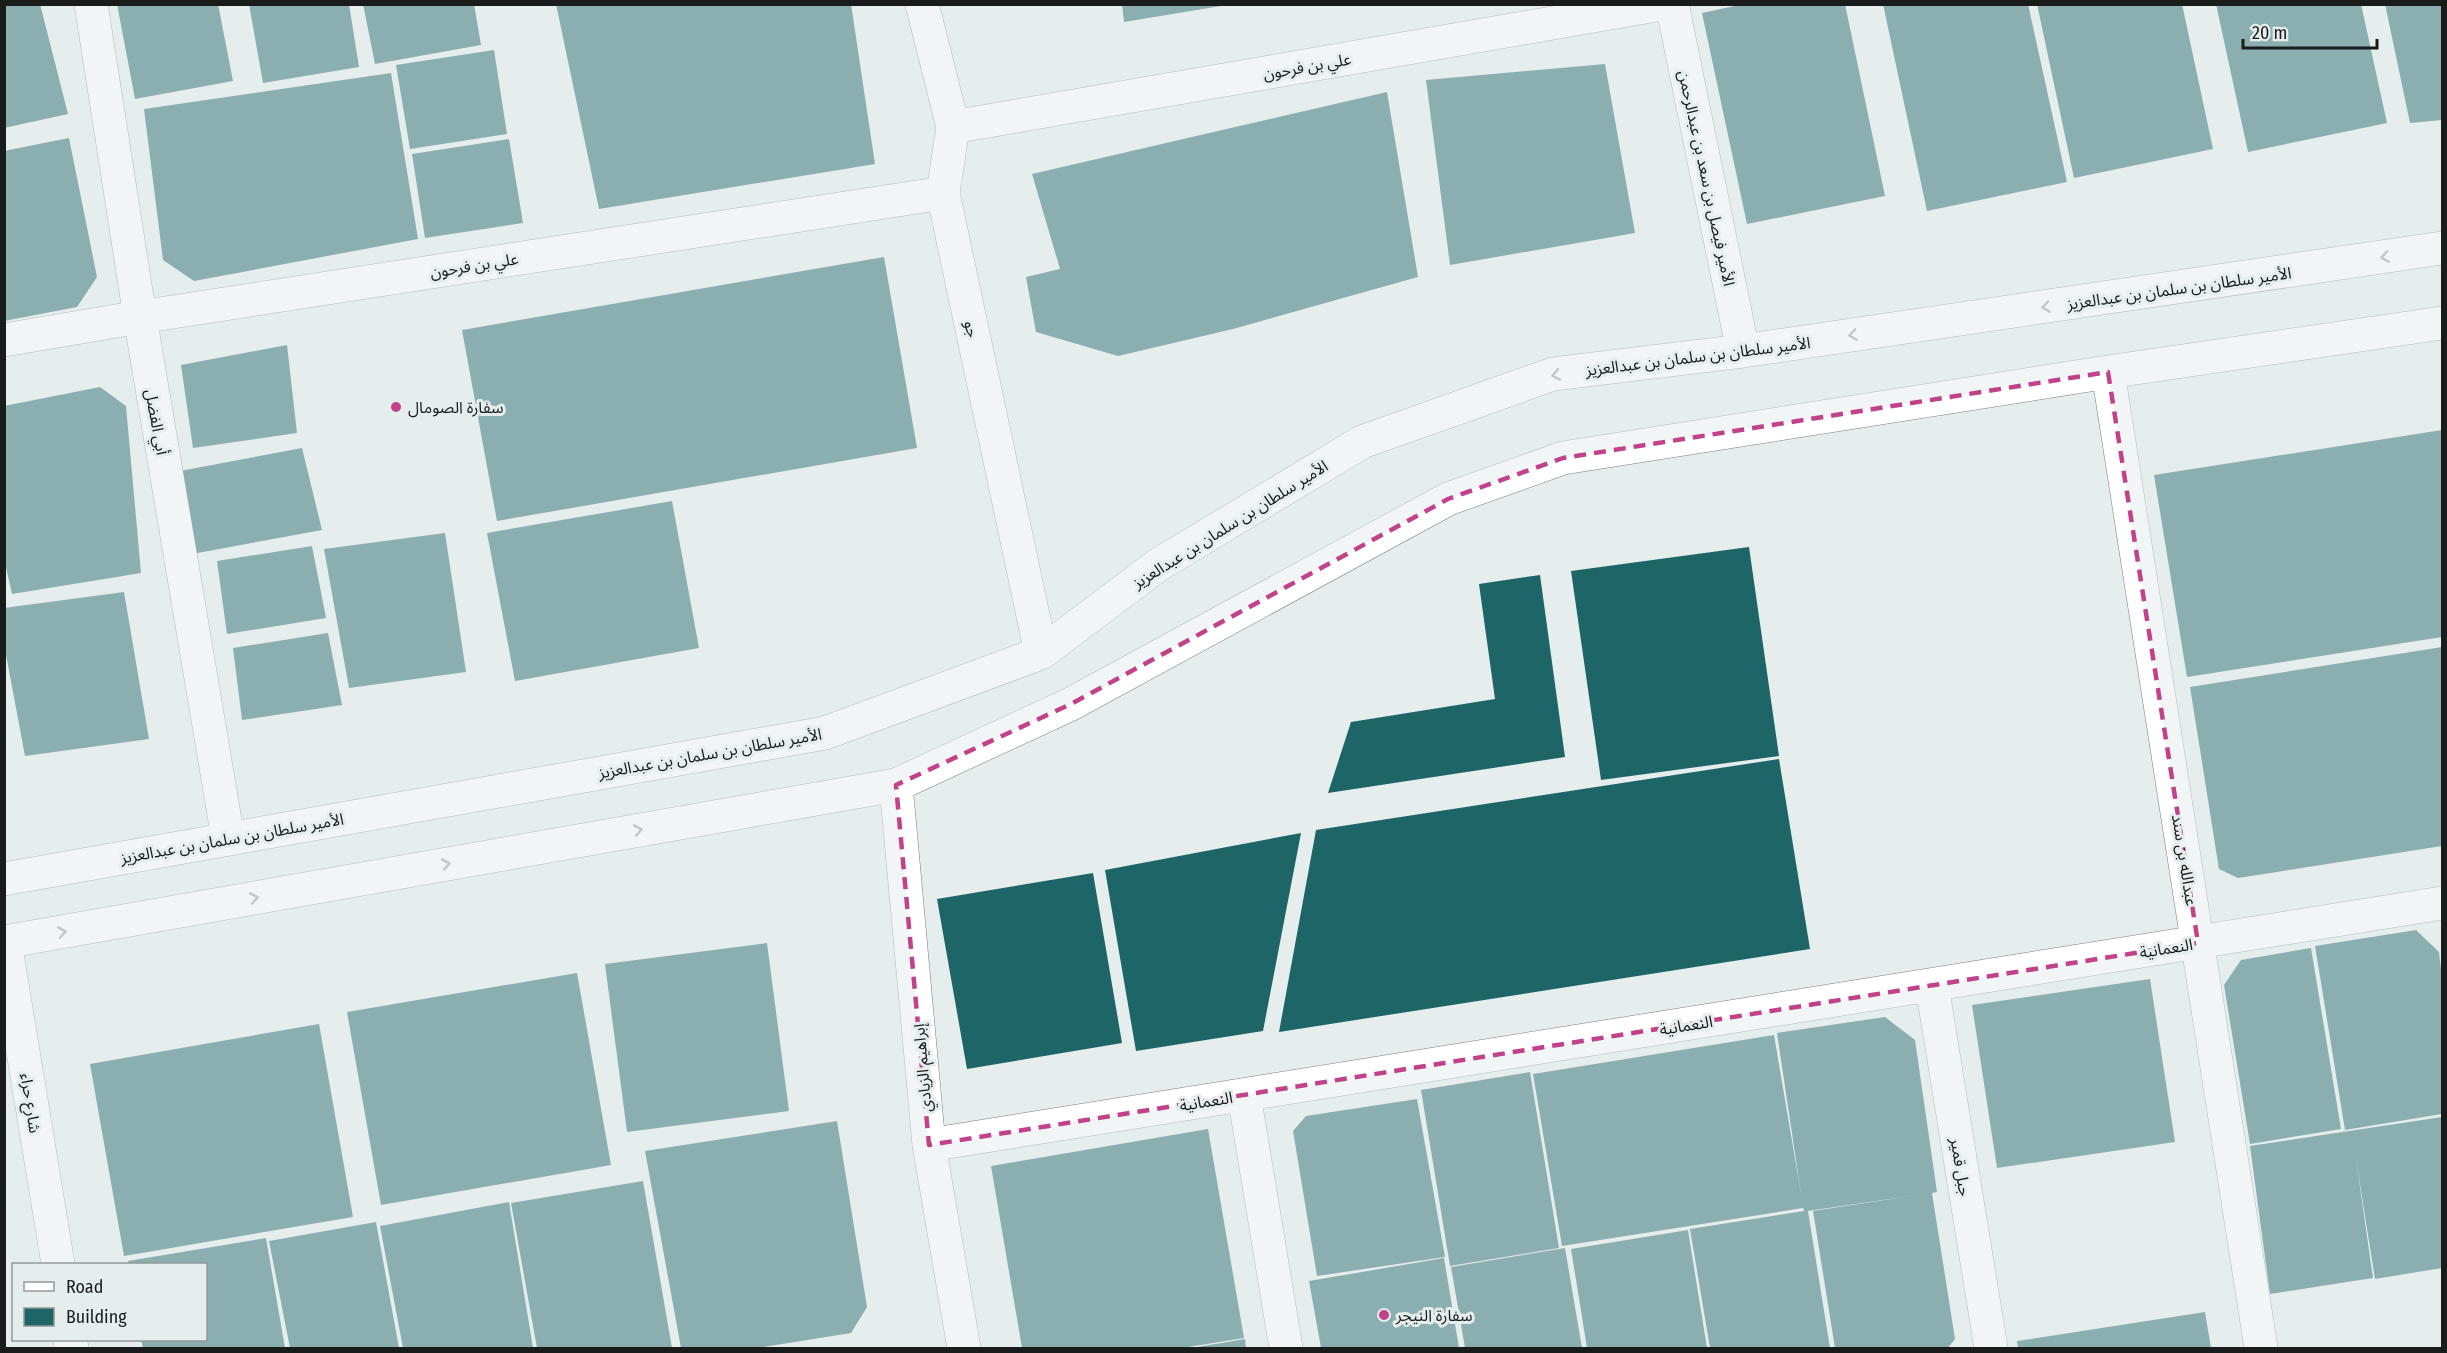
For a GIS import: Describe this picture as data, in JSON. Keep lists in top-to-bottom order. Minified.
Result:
{"streets":{"street":["علي بن فرحون","الأمير فيصل بن سعد بن عبدالرحمن","الأمير سلطان بن سلمان بن عبدالعزيز","جو","أبي الفضل","عبدالله بن سند","النعمانية","إبراهيم الزيادي","شارع حراء","جبل قمير"]},"crossings":[["علي بن فرحون","جو"],["علي بن فرحون","أبي الفضل"],["الأمير فيصل بن سعد بن عبدالرحمن","الأمير سلطان بن سلمان بن عبدالعزيز"],["الأمير سلطان بن سلمان بن عبدالعزيز","جو"],["الأمير سلطان بن سلمان بن عبدالعزيز","أبي الفضل"],["عبدالله بن سند","النعمانية"],["النعمانية","إبراهيم الزيادي"],["النعمانية","جبل قمير"]],"places":["سفارة الصومال","سفارة النيجر"],"legend":["Road","Building"],"scale_bar":"20 m"}
